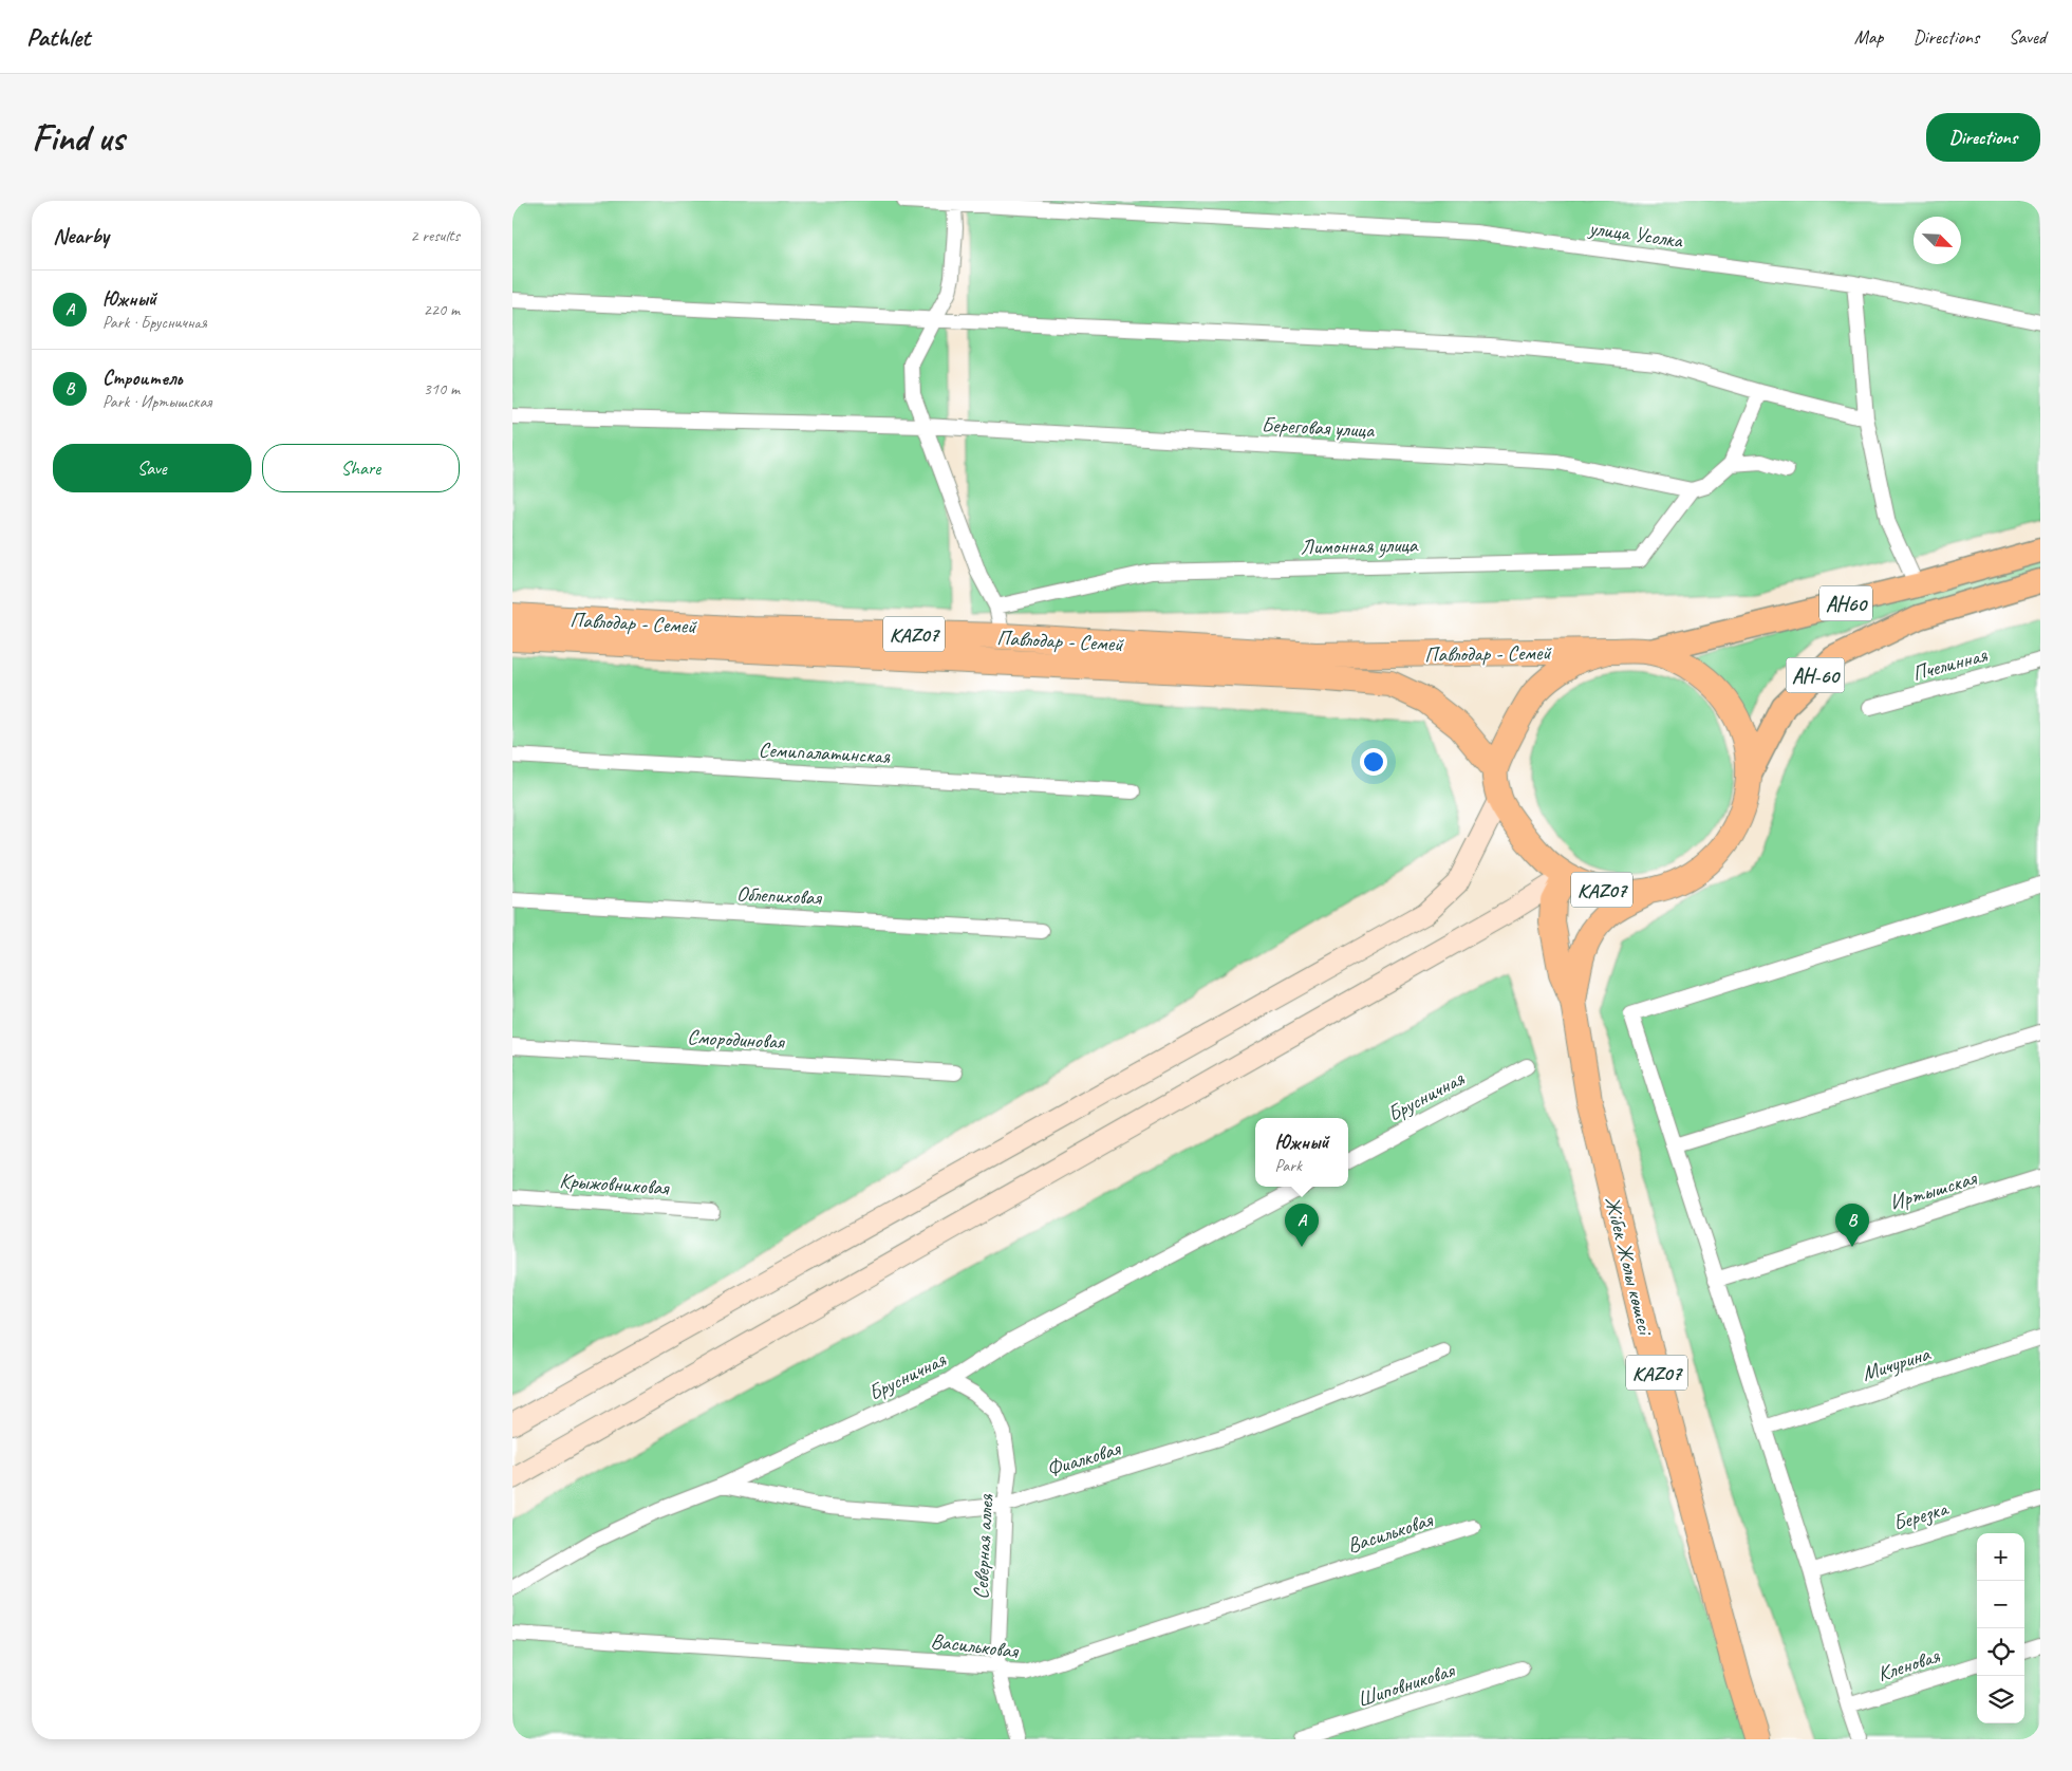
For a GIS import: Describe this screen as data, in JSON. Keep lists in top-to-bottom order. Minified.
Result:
{"streets":{"highway":["Павлодар - Семей","KAZ07","Жібек Жолы көшесі"],"main road":["АН60","АН-60"],"street":["улица Усолка","Береговая улица","Лимонная улица","Пчелинная","Семипалатинская","Облепиховая","Смородиновая","Брусничная","Крыжовниковая","Иртышская","Мичурина","Фиалковая","Березка","Васильковая","Северная аллея","Кленовая","Шиповниковая"]},"crossings":[["Береговая улица","Лимонная улица"],["АН60","KAZ07"],["Павлодар - Семей","KAZ07"],["KAZ07","АН-60"],["KAZ07","Жібек Жолы көшесі"],["Брусничная","Фиалковая"],["Брусничная","Северная аллея"],["Фиалковая","Северная аллея"],["Васильковая","Северная аллея"]],"north":"bottom right","page":{"header":"Pathlet","nav":["Map","Directions","Saved"],"buttons":["Directions",["Save","Share"]],"title":"Find us","heading":["Nearby","2 results"],"list":[{"mark":"A","name":"Южный","note":"Park · Брусничная","value":"220 m"},{"mark":"B","name":"Строитель","note":"Park · Иртышская","value":"310 m"}],"popup":["Южный","Park"],"pins":["A","B"],"map_buttons":["+","−"]}}
